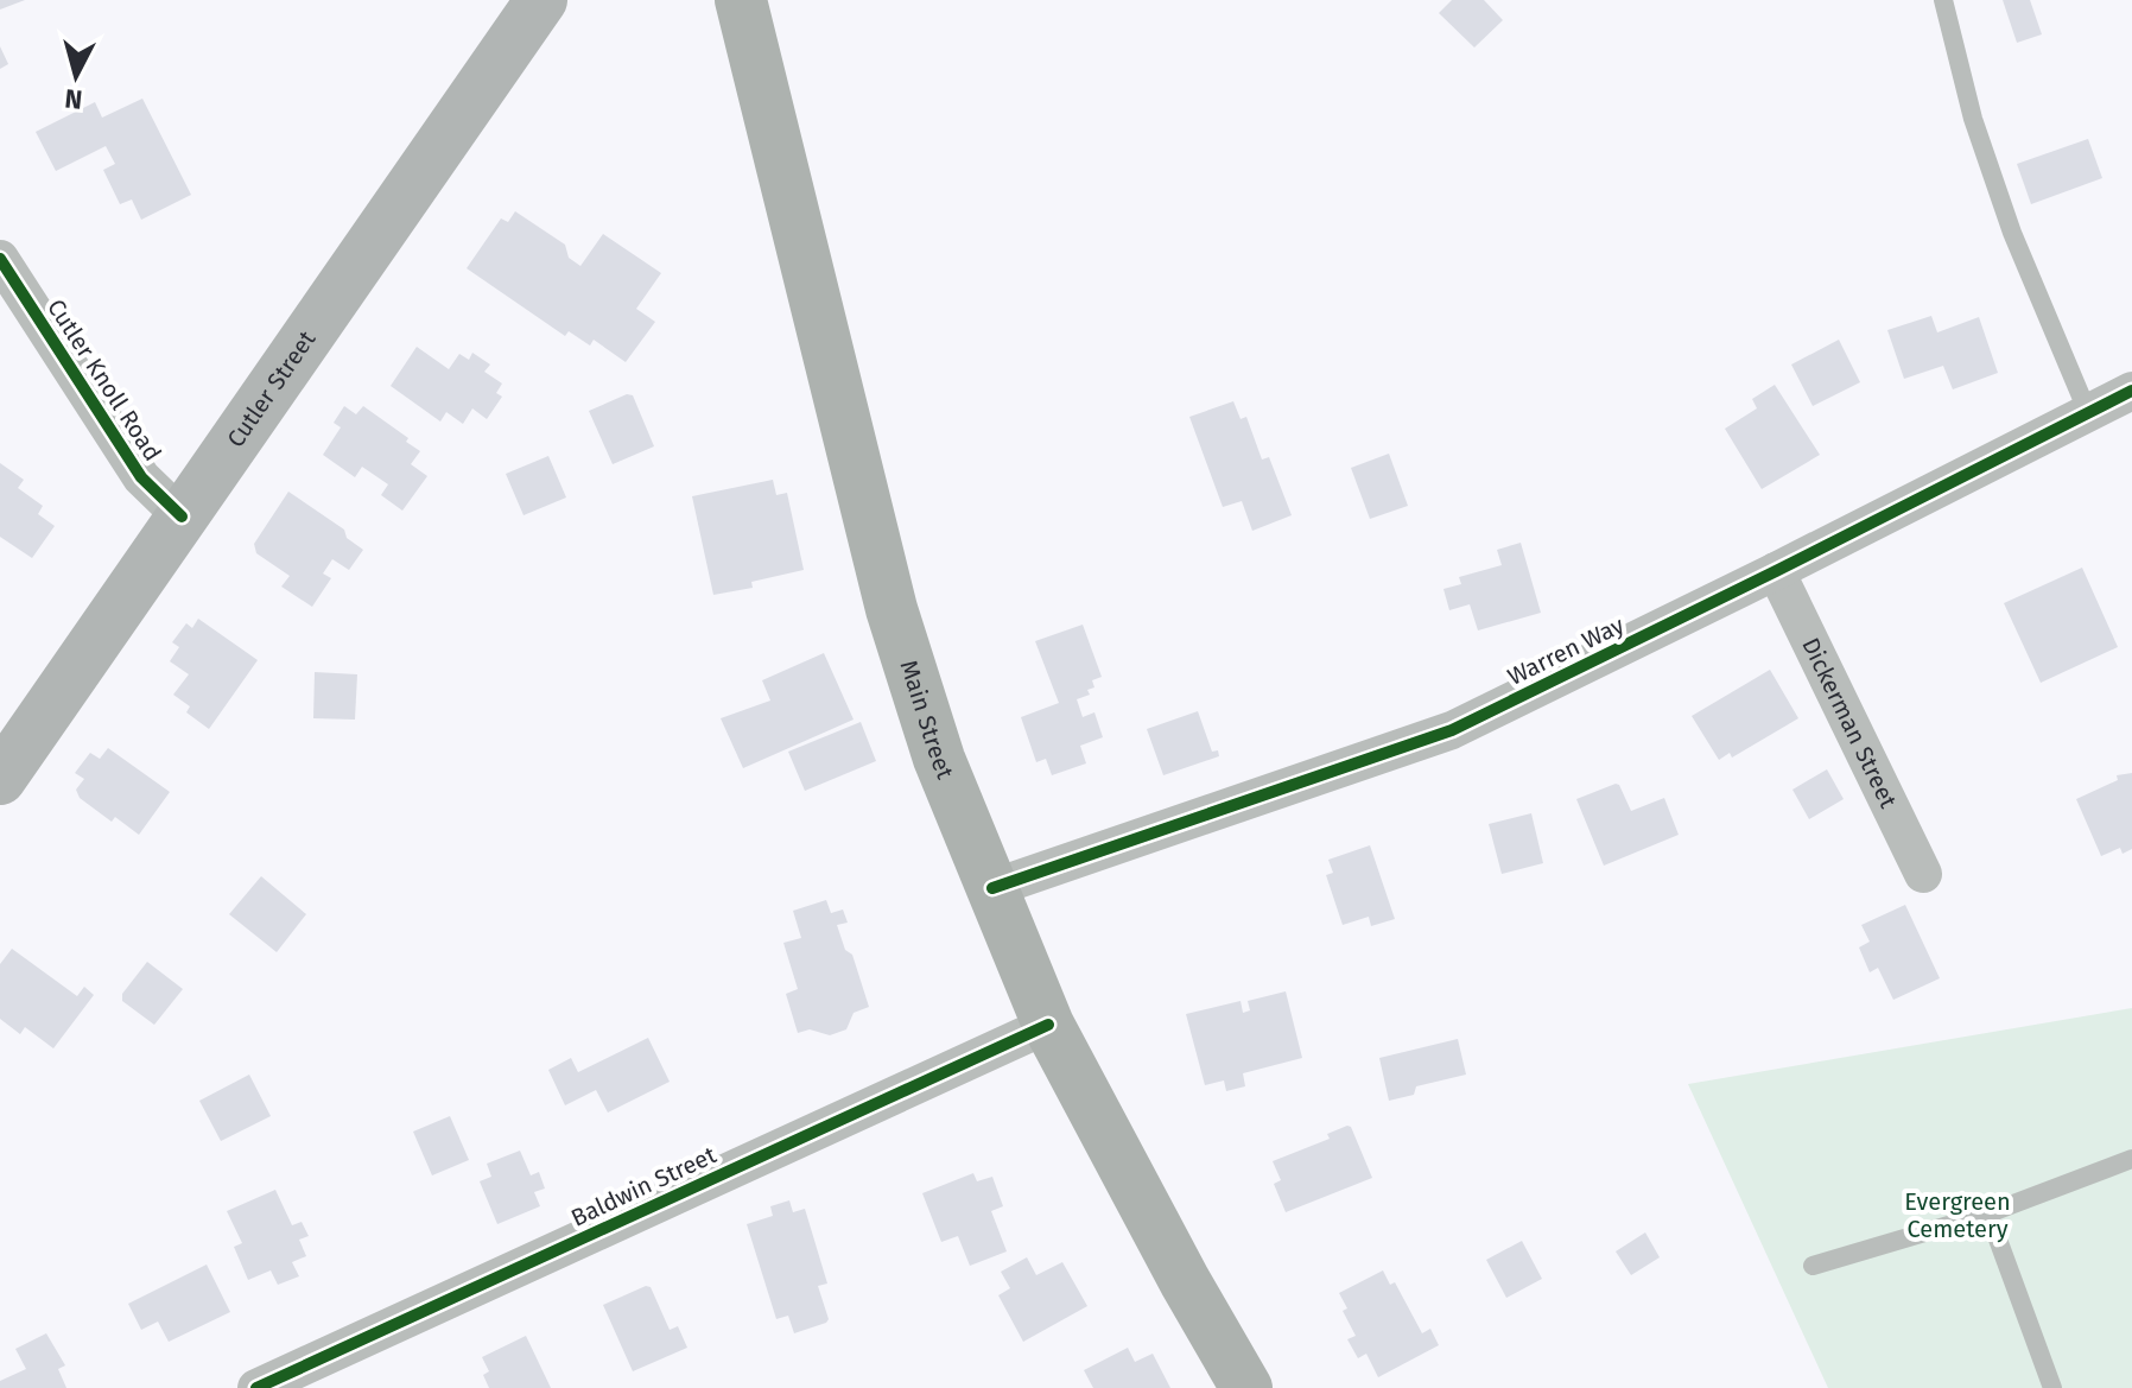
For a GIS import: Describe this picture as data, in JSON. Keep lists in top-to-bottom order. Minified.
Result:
{"streets":{"main road":["Cutler Street","Main Street"],"street":["Cutler Knoll Road","Warren Way","Dickerman Street","Baldwin Street"]},"crossings":[["Cutler Knoll Road","Cutler Street"],["Warren Way","Main Street"],["Warren Way","Dickerman Street"],["Main Street","Baldwin Street"]],"parks":["Evergreen Cemetery"],"north":"bottom"}
